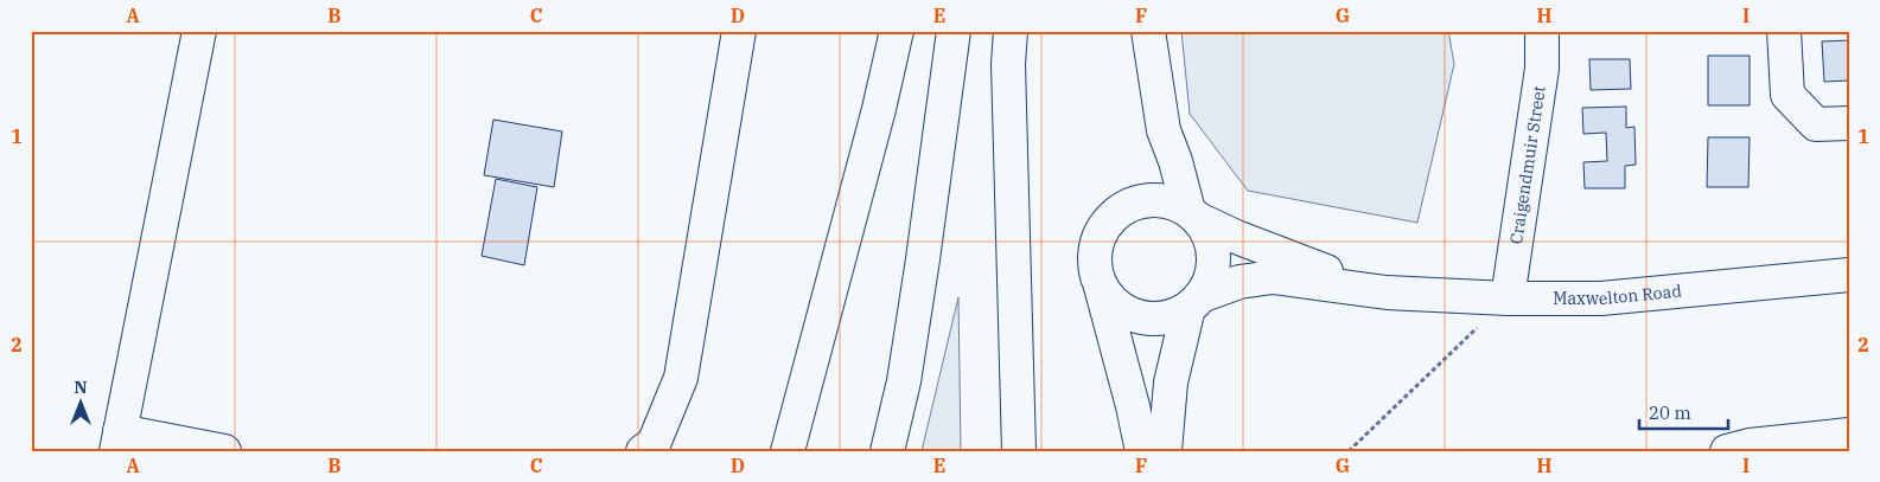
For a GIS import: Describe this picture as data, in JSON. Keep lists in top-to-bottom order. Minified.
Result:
{"streets":{"main road":["Craigendmuir Street","Maxwelton Road"]},"crossings":[["Craigendmuir Street","Maxwelton Road"]],"scale_bar":"20 m","north":"top","grid":{"columns":["A","B","C","D","E","F","G","H","I"],"rows":["1","2"]}}
